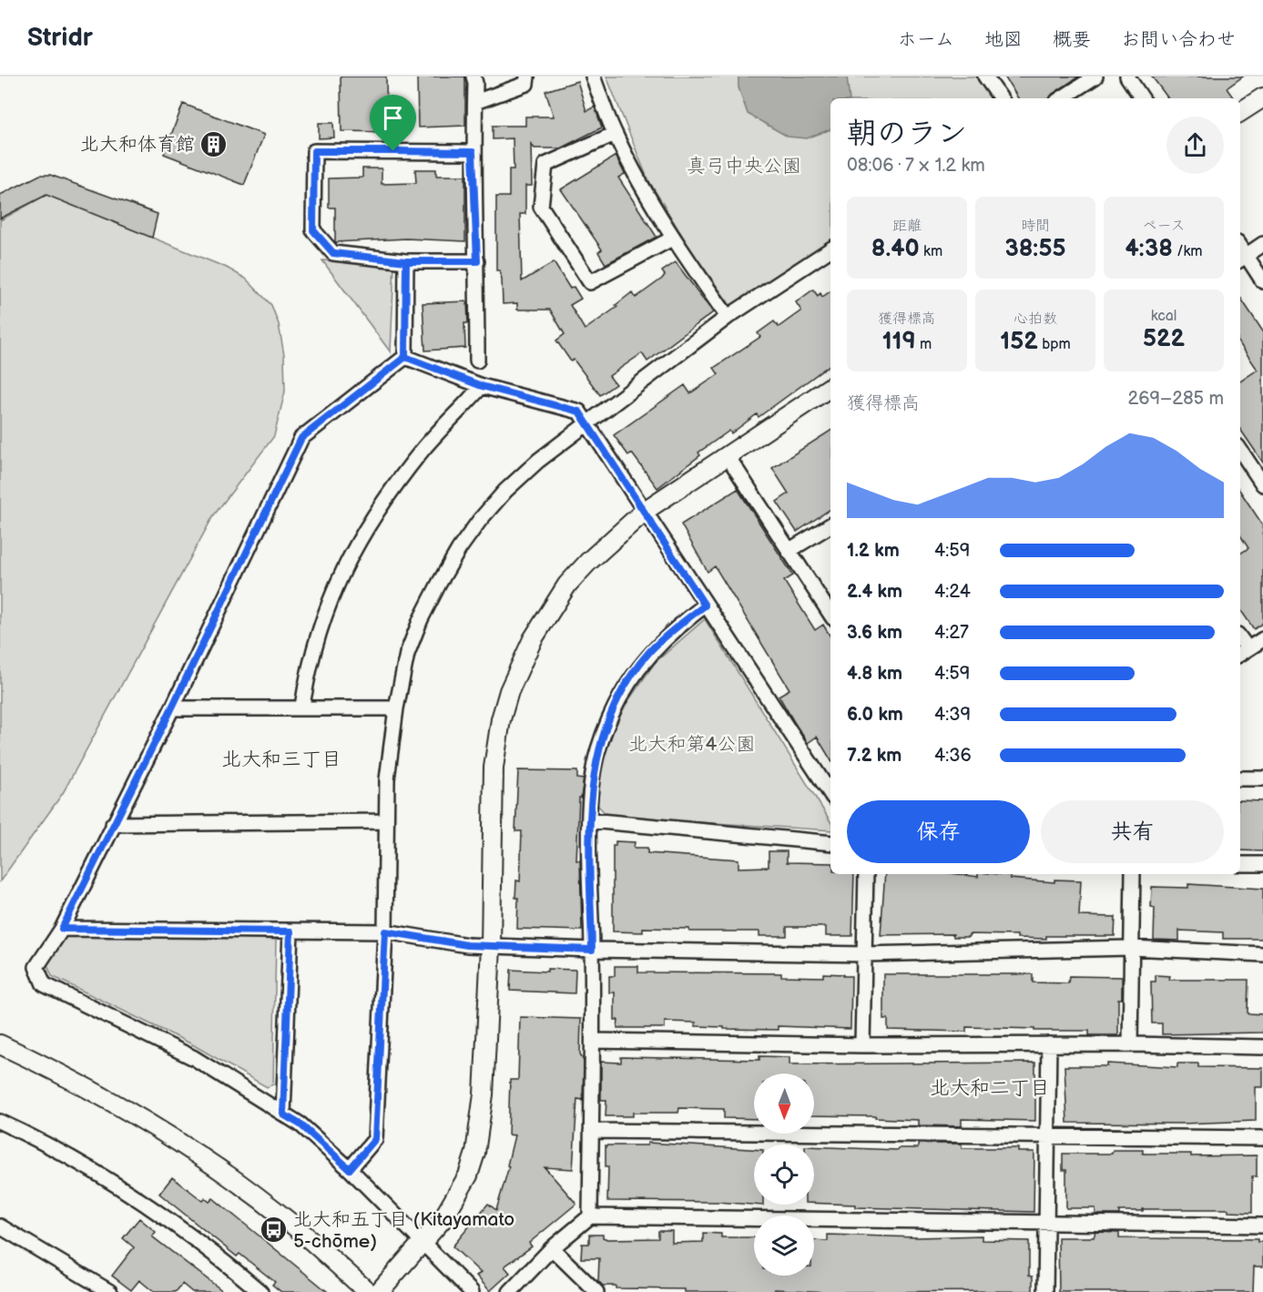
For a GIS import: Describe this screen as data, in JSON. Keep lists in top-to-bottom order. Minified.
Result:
{"districts":["北大和三丁目","北大和二丁目"],"parks":["真弓中央公園","北大和第4公園"],"places":{"building":["北大和体育館"],"bus stop":["北大和五丁目 (Kitayamato 5-chōme)"]},"north":"bottom","page":{"header":"Stridr","nav":["ホーム","地図","概要","お問い合わせ"],"heading":["朝のラン","08:06 · 7 × 1.2 km"],"stats":[["距離","8.40 km"],["時間","38:55"],["ペース","4:38 /km"],["獲得標高","119 m"],["心拍数","152 bpm"],["kcal","522"]],"chart":["獲得標高","269–285 m"],"list":[{"name":"1.2 km","note":"4:59"},{"name":"2.4 km","note":"4:24"},{"name":"3.6 km","note":"4:27"},{"name":"4.8 km","note":"4:59"},{"name":"6.0 km","note":"4:39"},{"name":"7.2 km","note":"4:36"}],"buttons":["保存","共有"]}}
